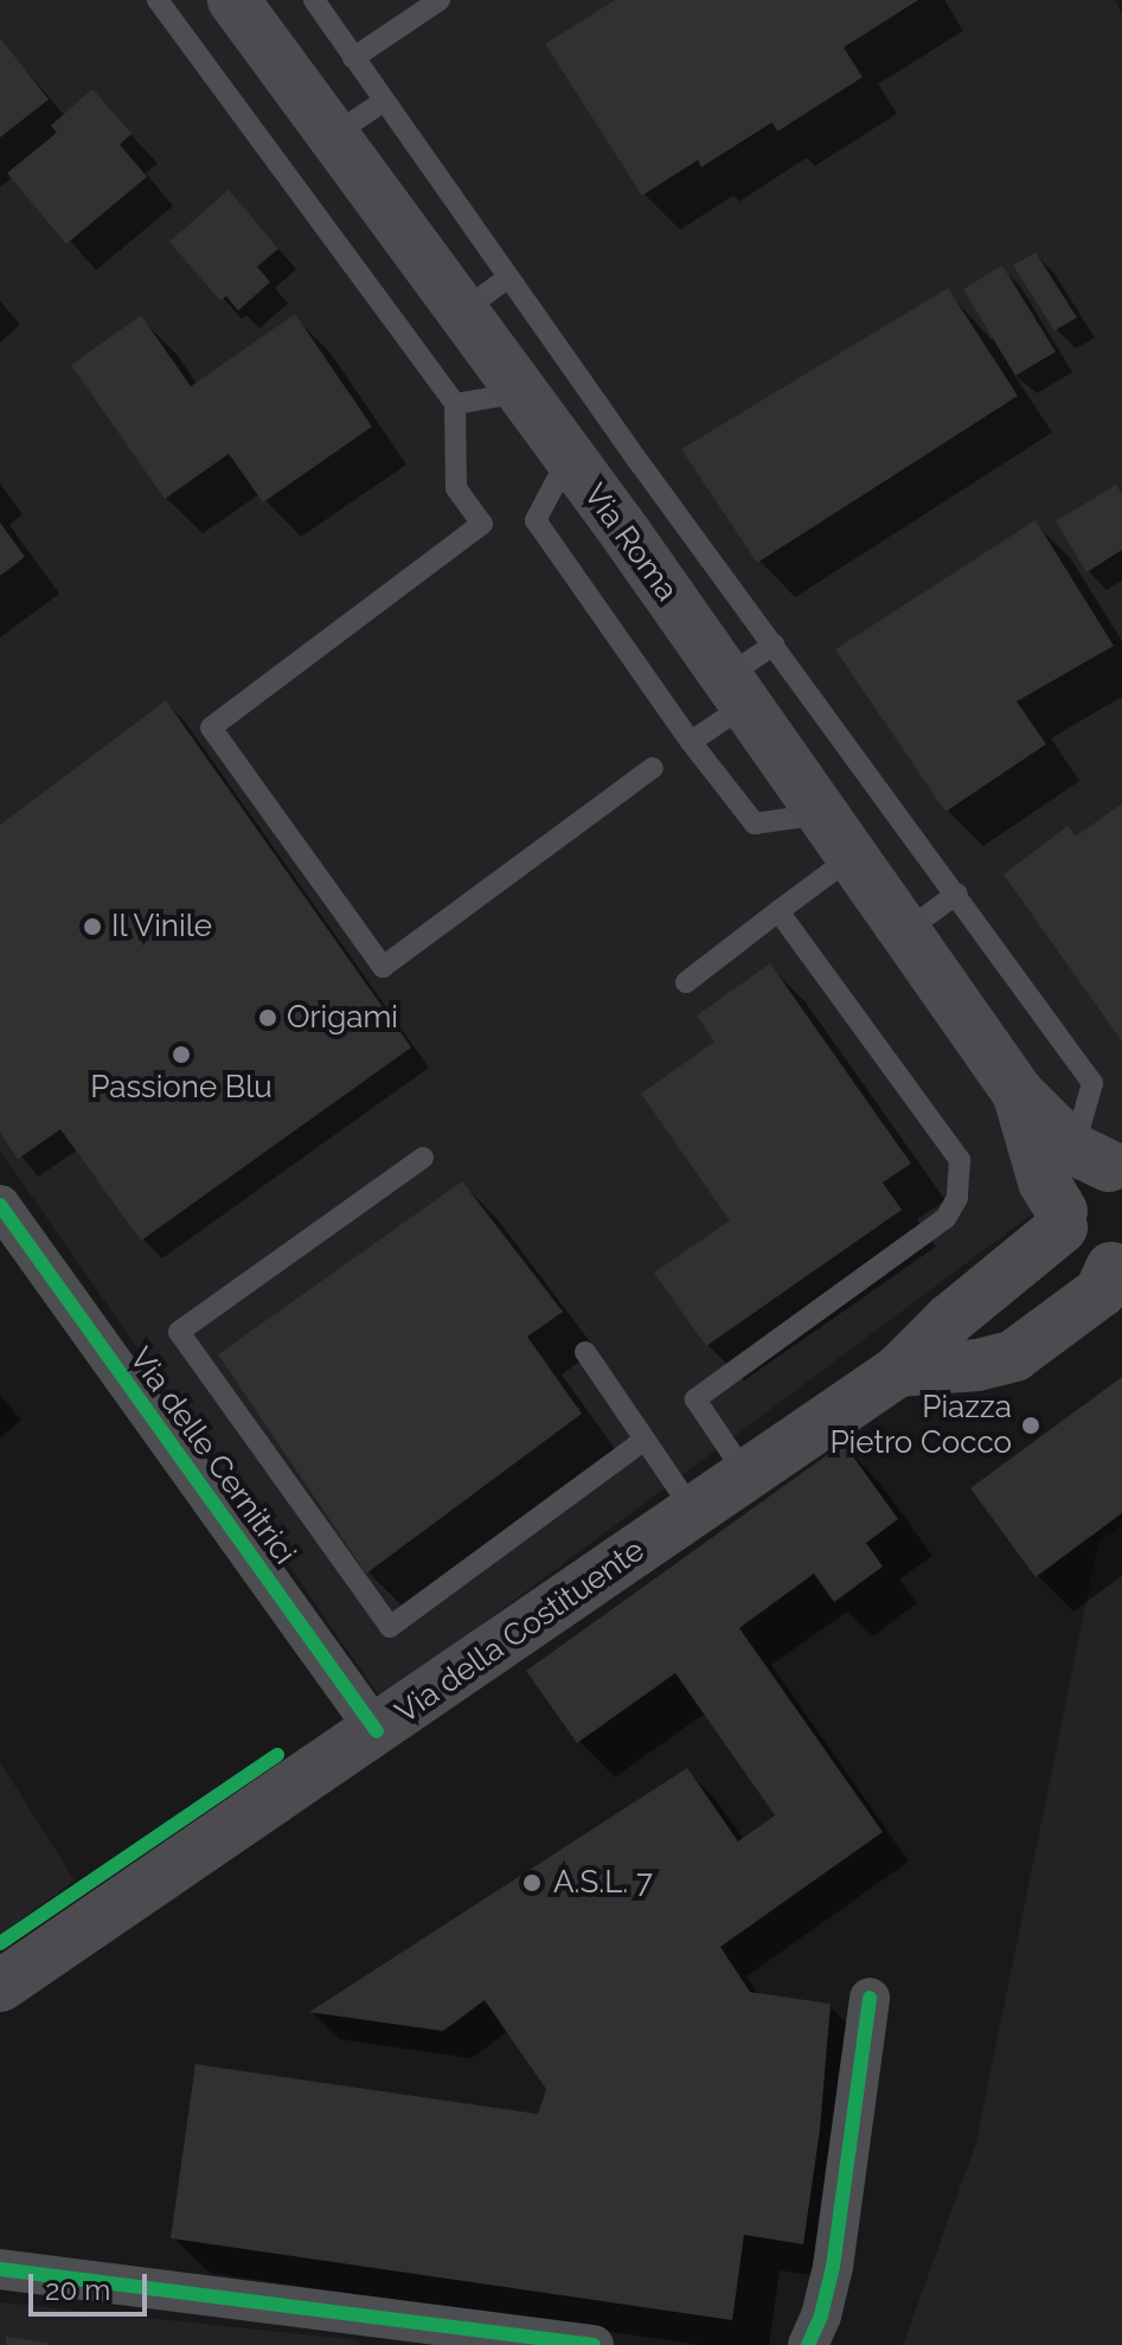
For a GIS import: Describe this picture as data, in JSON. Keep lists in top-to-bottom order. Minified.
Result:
{"streets":{"main road":["Via Roma","Via della Costituente"],"street":["Via delle Cernitrici"]},"crossings":[["Via Roma","Via della Costituente"],["Via delle Cernitrici","Via della Costituente"]],"places":["Il Vinile","Origami","Passione Blu","Piazza Pietro Cocco","A.S.L. 7"],"scale_bar":"20 m"}
